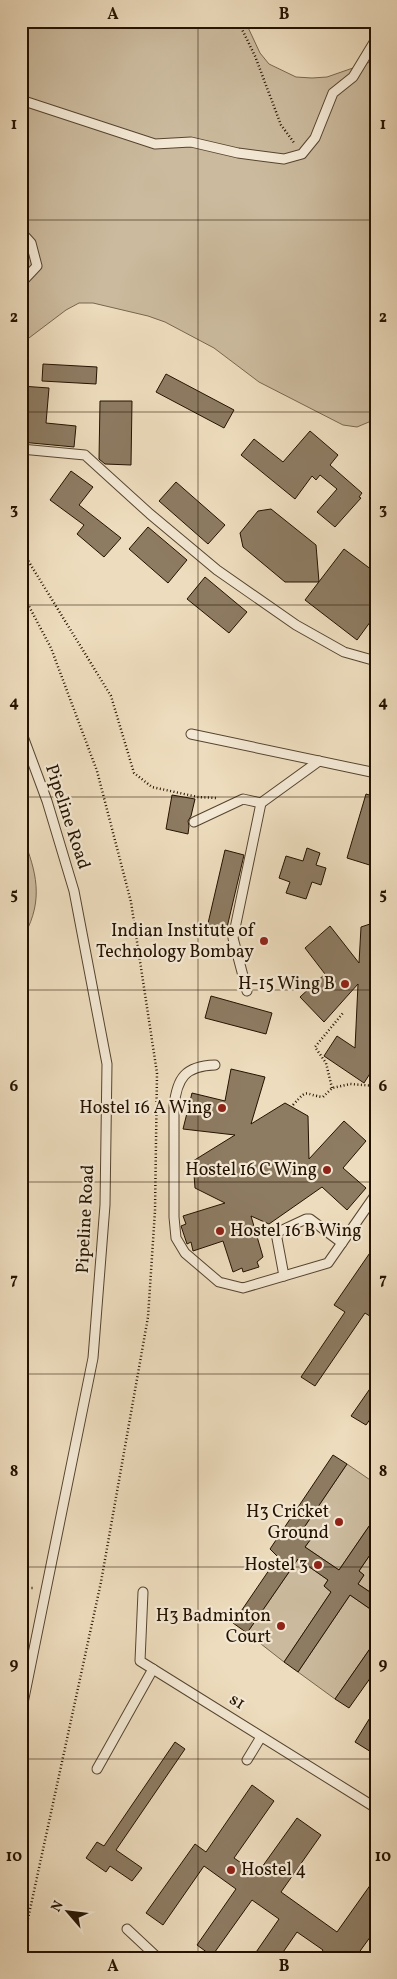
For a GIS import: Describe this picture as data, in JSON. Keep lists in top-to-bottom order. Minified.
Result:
{"streets":{"lane":["Pipeline Road","s1"]},"places":["Indian Institute of Technology Bombay","H-15 Wing B","Hostel 16 A Wing","Hostel 16 C Wing","Hostel 16 B Wing","H3 Cricket Ground","Hostel 3","H3 Badminton Court","Hostel 4"],"north":"top left","grid":{"columns":["A","B"],"rows":["1","2","3","4","5","6","7","8","9","10"]}}
